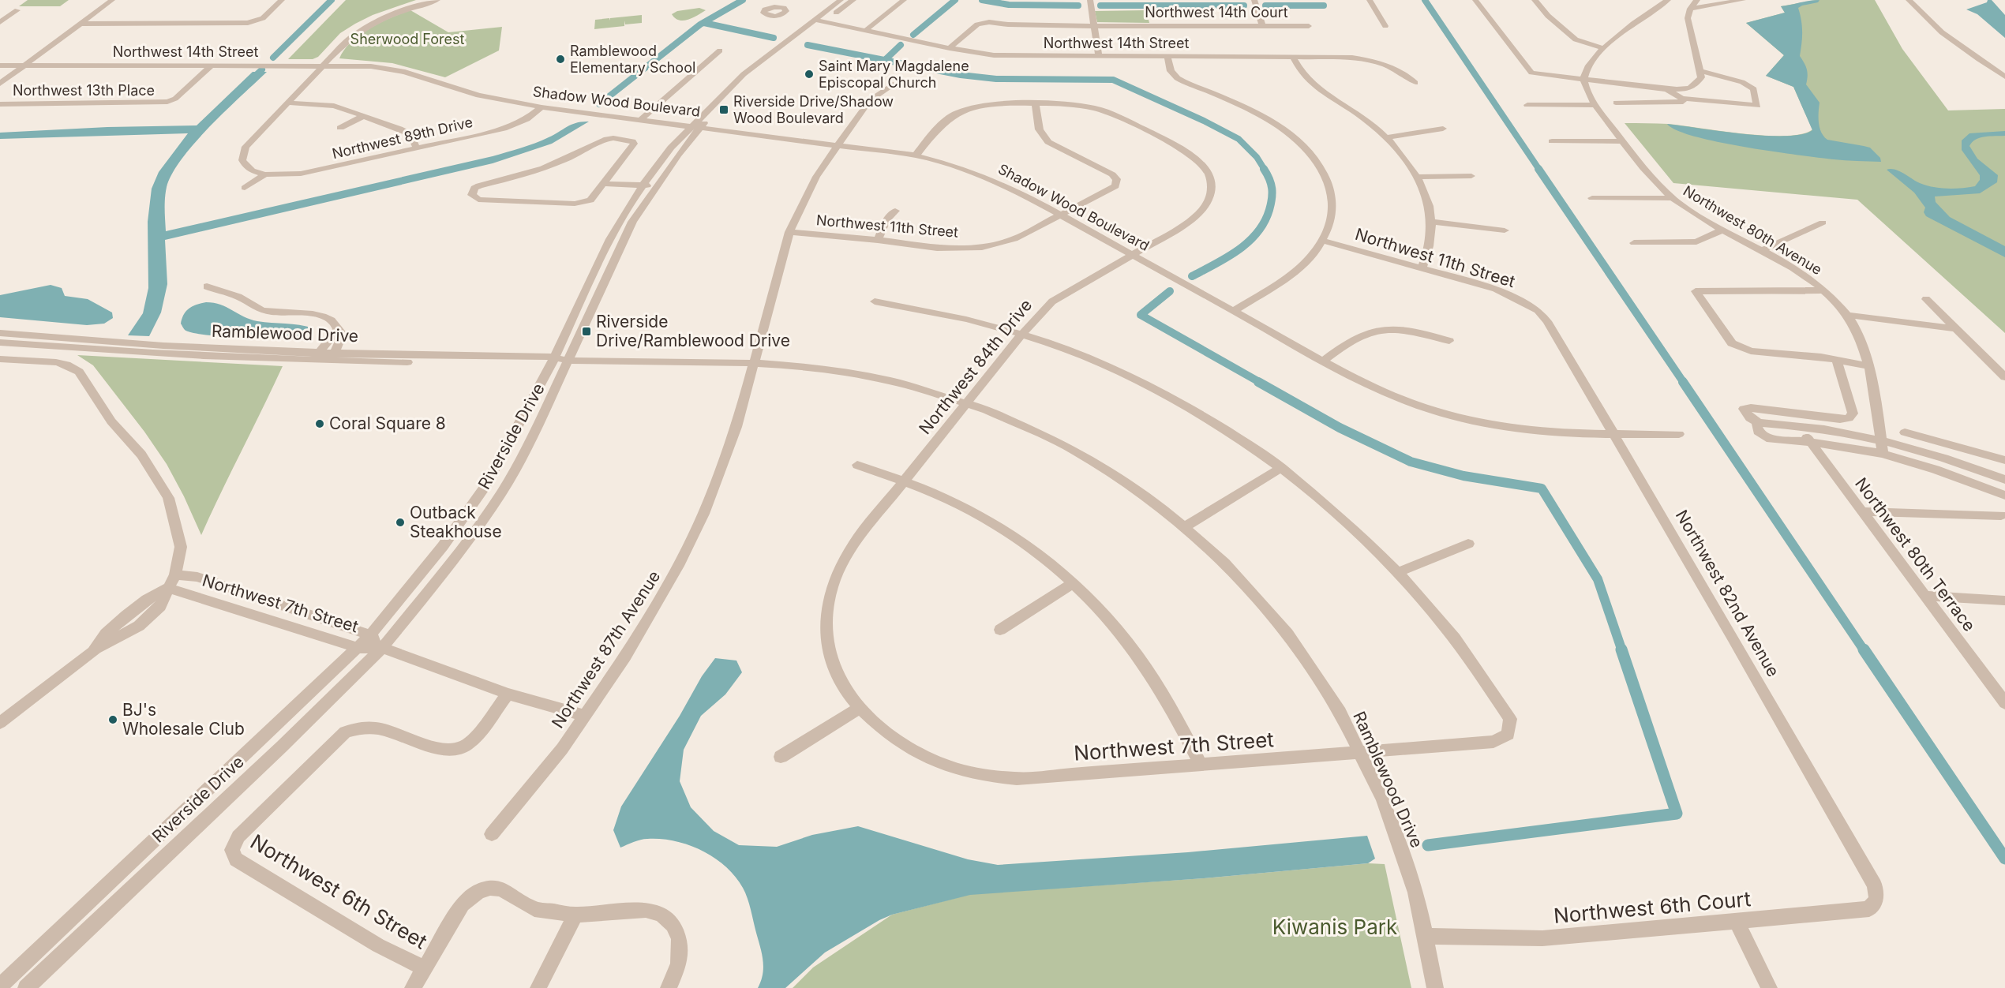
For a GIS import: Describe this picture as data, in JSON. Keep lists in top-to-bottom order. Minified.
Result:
{"streets":{"street":["Northwest 14th Court","Northwest 14th Street","Northwest 13th Place","Shadow Wood Boulevard","Northwest 89th Drive","Northwest 11th Street","Northwest 80th Avenue","Ramblewood Drive","Northwest 84th Drive","Riverside Drive","Northwest 80th Terrace","Northwest 82nd Avenue","Northwest 7th Street","Northwest 87th Avenue","Northwest 6th Street","Northwest 6th Court"]},"crossings":[["Northwest 14th Court","Northwest 14th Street"],["Northwest 14th Street","Northwest 13th Place"],["Northwest 14th Street","Shadow Wood Boulevard"],["Northwest 14th Street","Riverside Drive"],["Shadow Wood Boulevard","Northwest 89th Drive"],["Shadow Wood Boulevard","Northwest 11th Street"],["Shadow Wood Boulevard","Northwest 84th Drive"],["Shadow Wood Boulevard","Riverside Drive"],["Shadow Wood Boulevard","Northwest 82nd Avenue"],["Shadow Wood Boulevard","Northwest 87th Avenue"],["Northwest 11th Street","Northwest 84th Drive"],["Northwest 11th Street","Northwest 82nd Avenue"],["Northwest 11th Street","Northwest 87th Avenue"],["Ramblewood Drive","Northwest 84th Drive"],["Ramblewood Drive","Riverside Drive"],["Ramblewood Drive","Northwest 7th Street"],["Ramblewood Drive","Northwest 87th Avenue"],["Ramblewood Drive","Northwest 6th Court"],["Northwest 84th Drive","Northwest 7th Street"],["Riverside Drive","Northwest 7th Street"],["Northwest 82nd Avenue","Northwest 6th Court"],["Northwest 7th Street","Northwest 87th Avenue"],["Northwest 7th Street","Northwest 6th Street"]],"parks":["Sherwood Forest","Kiwanis Park"],"places":{"other":["Ramblewood Elementary School","Saint Mary Magdalene Episcopal Church","Coral Square 8","Outback Steakhouse","BJ's Wholesale Club"],"transit":["Riverside Drive/Shadow Wood Boulevard","Riverside Drive/Ramblewood Drive"]}}
